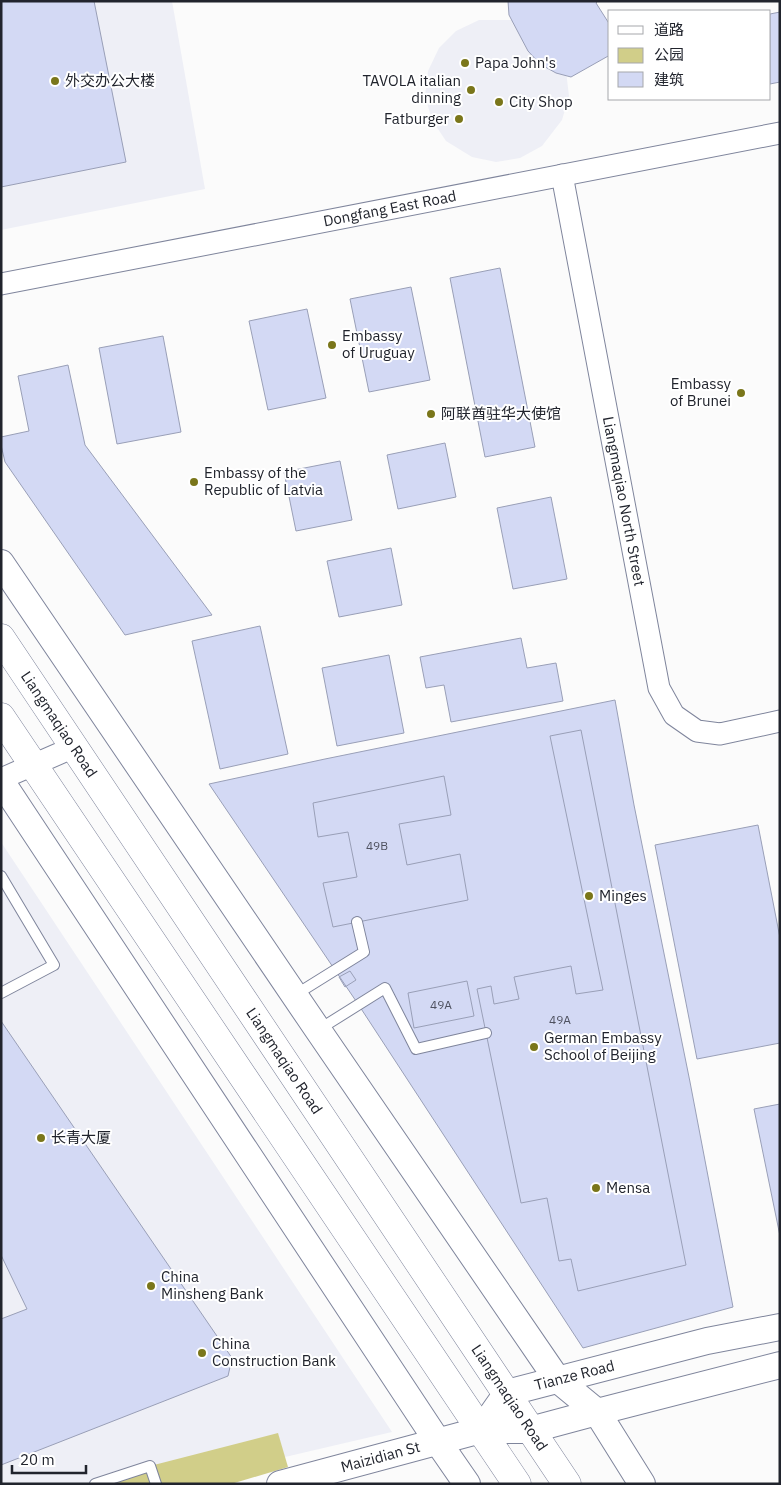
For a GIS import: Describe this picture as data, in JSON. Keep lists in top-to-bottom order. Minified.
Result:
{"streets":{"main road":["Liangmaqiao Road"],"street":["Dongfang East Road","Liangmaqiao North Street","Tianze Road","Maizidian St"]},"crossings":[["Dongfang East Road","Liangmaqiao North Street"],["Liangmaqiao Road","Tianze Road"]],"places":["Papa John's","外交办公大楼","TAVOLA italian dinning","City Shop","Fatburger","Embassy of Uruguay","Embassy of Brunei","阿联酋驻华大使馆","Embassy of the Republic of Latvia","Minges","German Embassy School of Beijing","长青大厦","Mensa","China Minsheng Bank","China Construction Bank"],"house_numbers":["49B","49A","49A"],"legend":["道路","公园","建筑"],"scale_bar":"20 m"}
